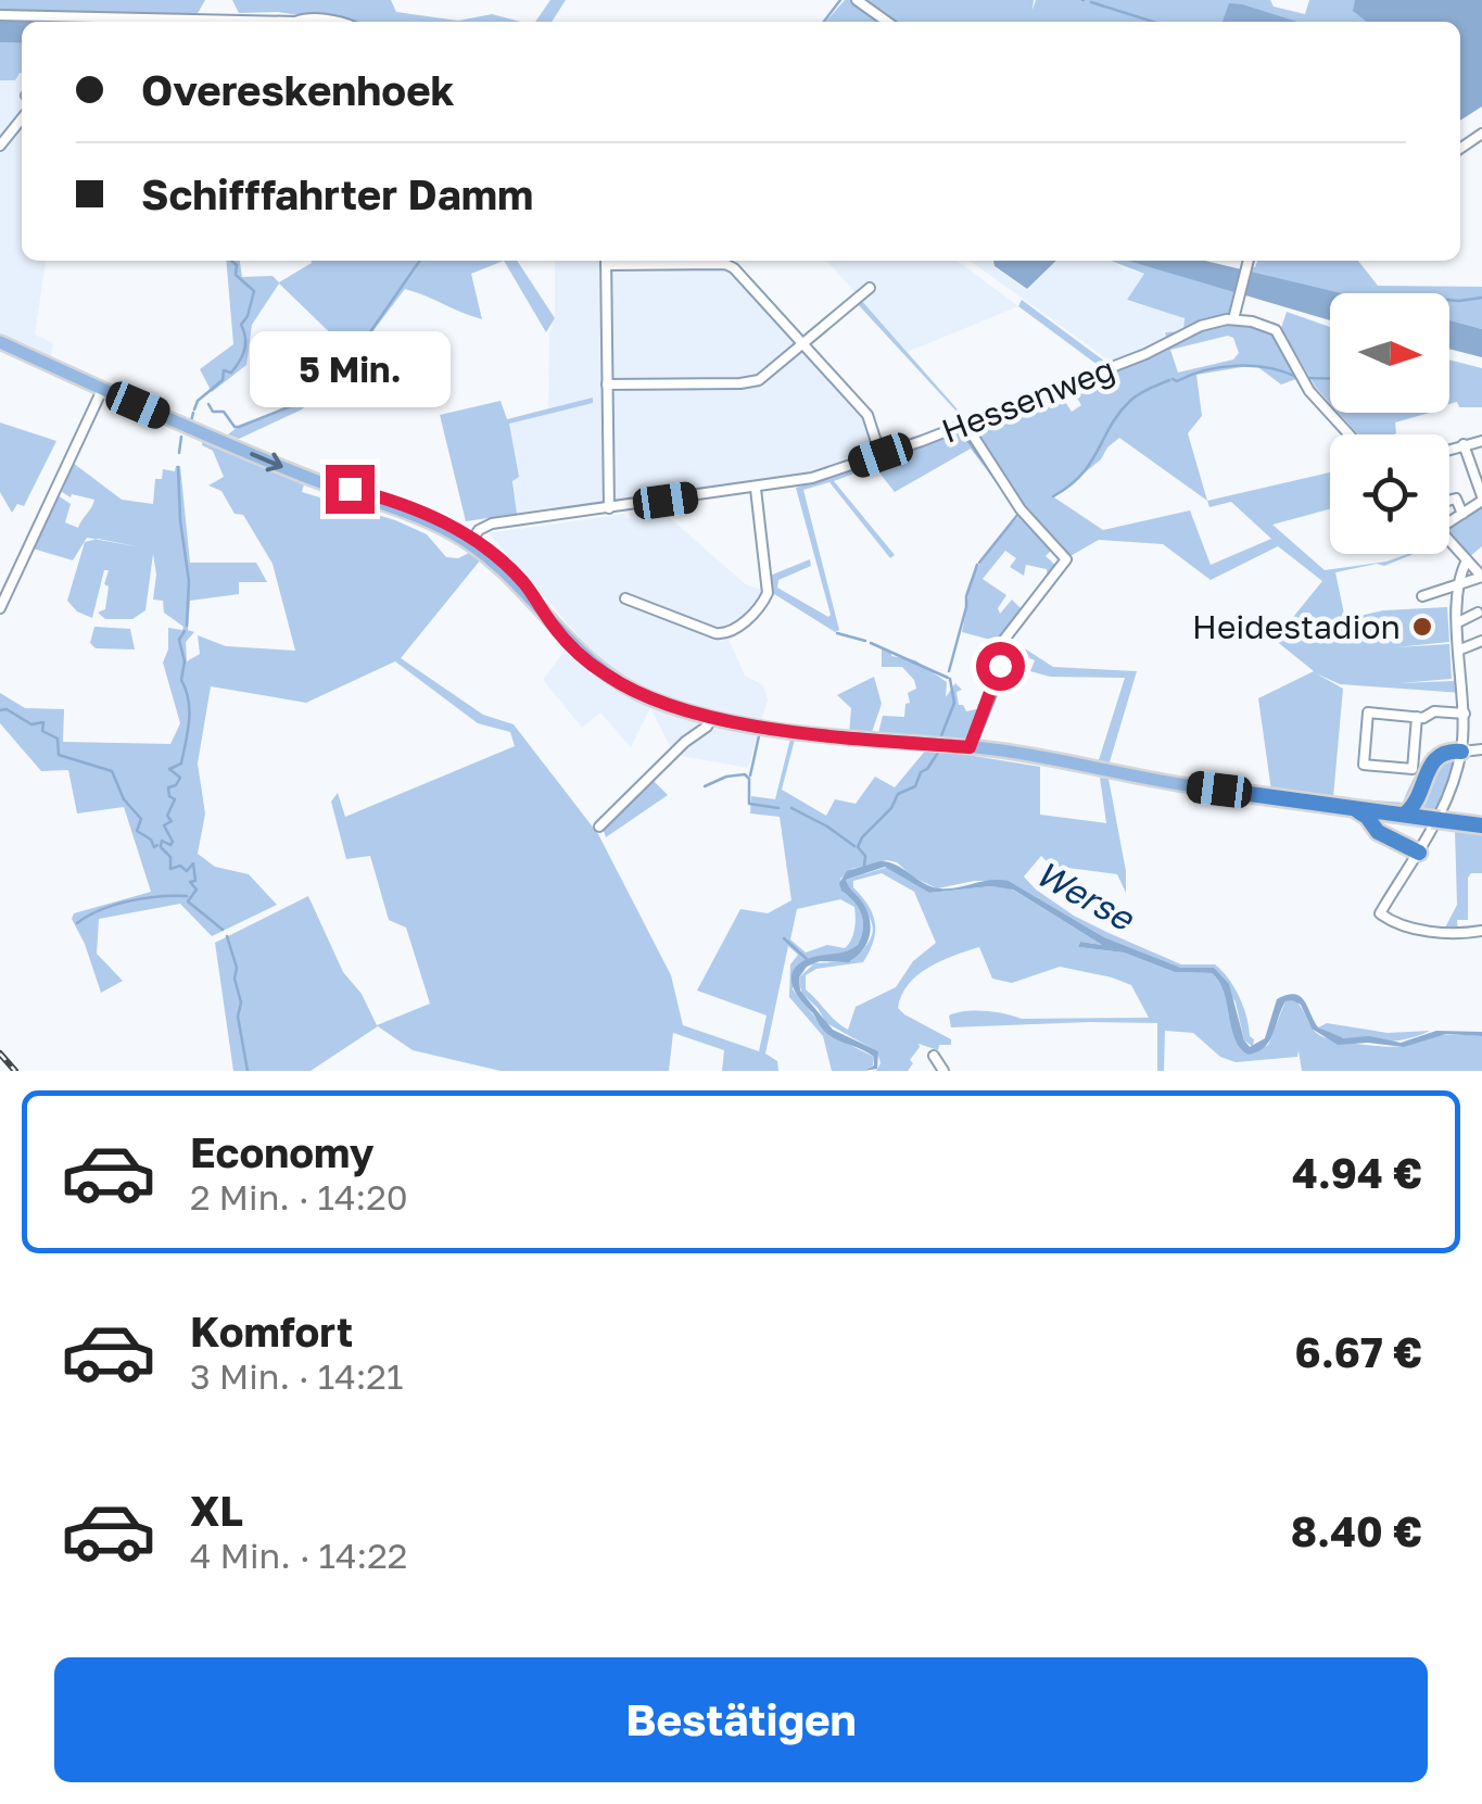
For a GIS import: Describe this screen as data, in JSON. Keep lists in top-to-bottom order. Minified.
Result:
{"streets":{"street":["Hessenweg"]},"water":["Werse"],"places":["Heidestadion"],"north":"right","page":{"banner":["Overeskenhoek","Schifffahrter Damm"],"bubble":"5 Min.","list":[{"name":"Economy","note":"2 Min. · 14:20","value":"4.94 €"},{"name":"Komfort","note":"3 Min. · 14:21","value":"6.67 €"},{"name":"XL","note":"4 Min. · 14:22","value":"8.40 €"}],"buttons":"Bestätigen"}}
